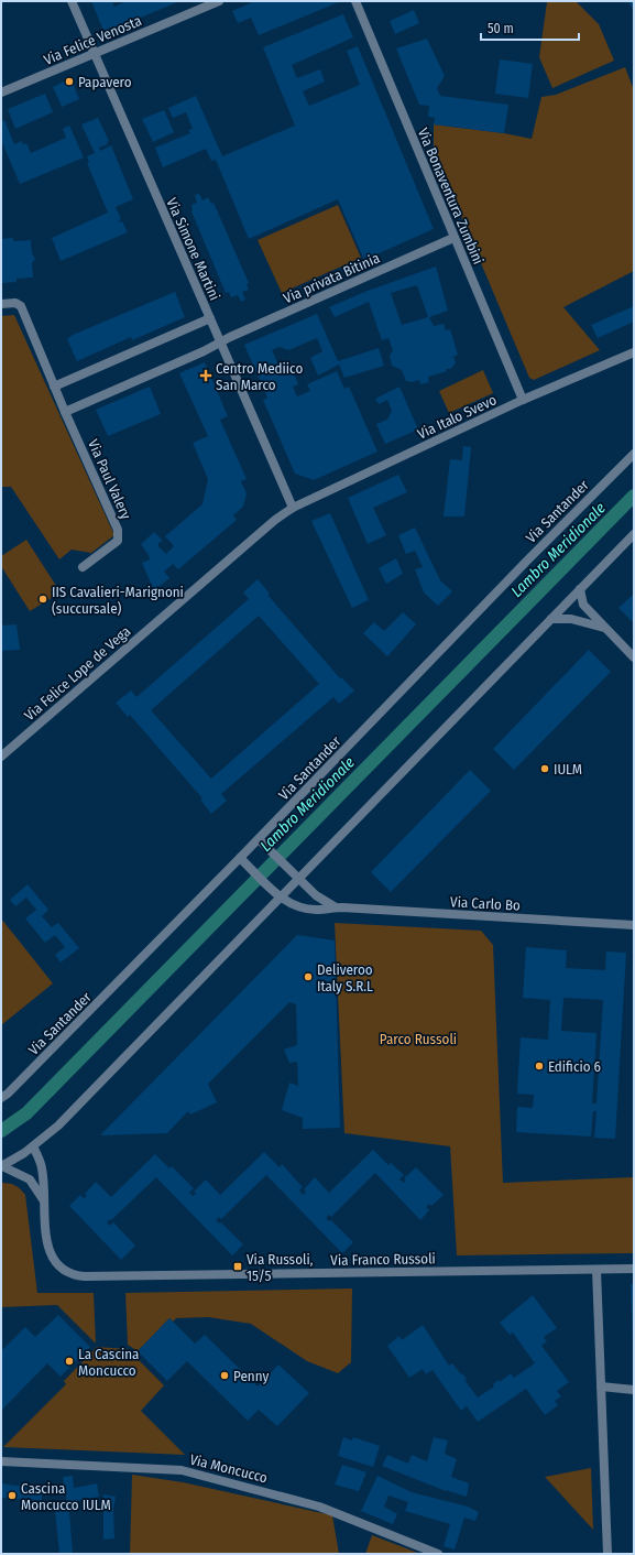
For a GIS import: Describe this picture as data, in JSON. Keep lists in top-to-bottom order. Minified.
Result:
{"streets":{"street":["Via Felice Venosta","Via Bonaventura Zumbini","Via Simone Martini","Via privata Bitinia","Via Italo Svevo","Via Paul Valery","Via Santander","Via Felice Lope de Vega","Via Carlo Bo","Via Franco Russoli","Via Moncucco"]},"crossings":[["Via Felice Venosta","Via Simone Martini"],["Via Bonaventura Zumbini","Via privata Bitinia"],["Via Bonaventura Zumbini","Via Italo Svevo"],["Via Simone Martini","Via privata Bitinia"],["Via Simone Martini","Via Italo Svevo"],["Via Simone Martini","Via Felice Lope de Vega"],["Via Italo Svevo","Via Felice Lope de Vega"],["Via Santander","Via Carlo Bo"]],"water":["Lambro Meridionale"],"parks":["Parco Russoli"],"places":{"other":["Papavero","IIS Cavalieri-Marignoni (succursale)","IULM","Deliveroo Italy S.R.L","Edificio 6","La Cascina Moncucco","Penny","Cascina Moncucco IULM"],"health":["Centro Mediico San Marco"],"transit":["Via Russoli, 15/5"]},"scale_bar":"50 m"}
